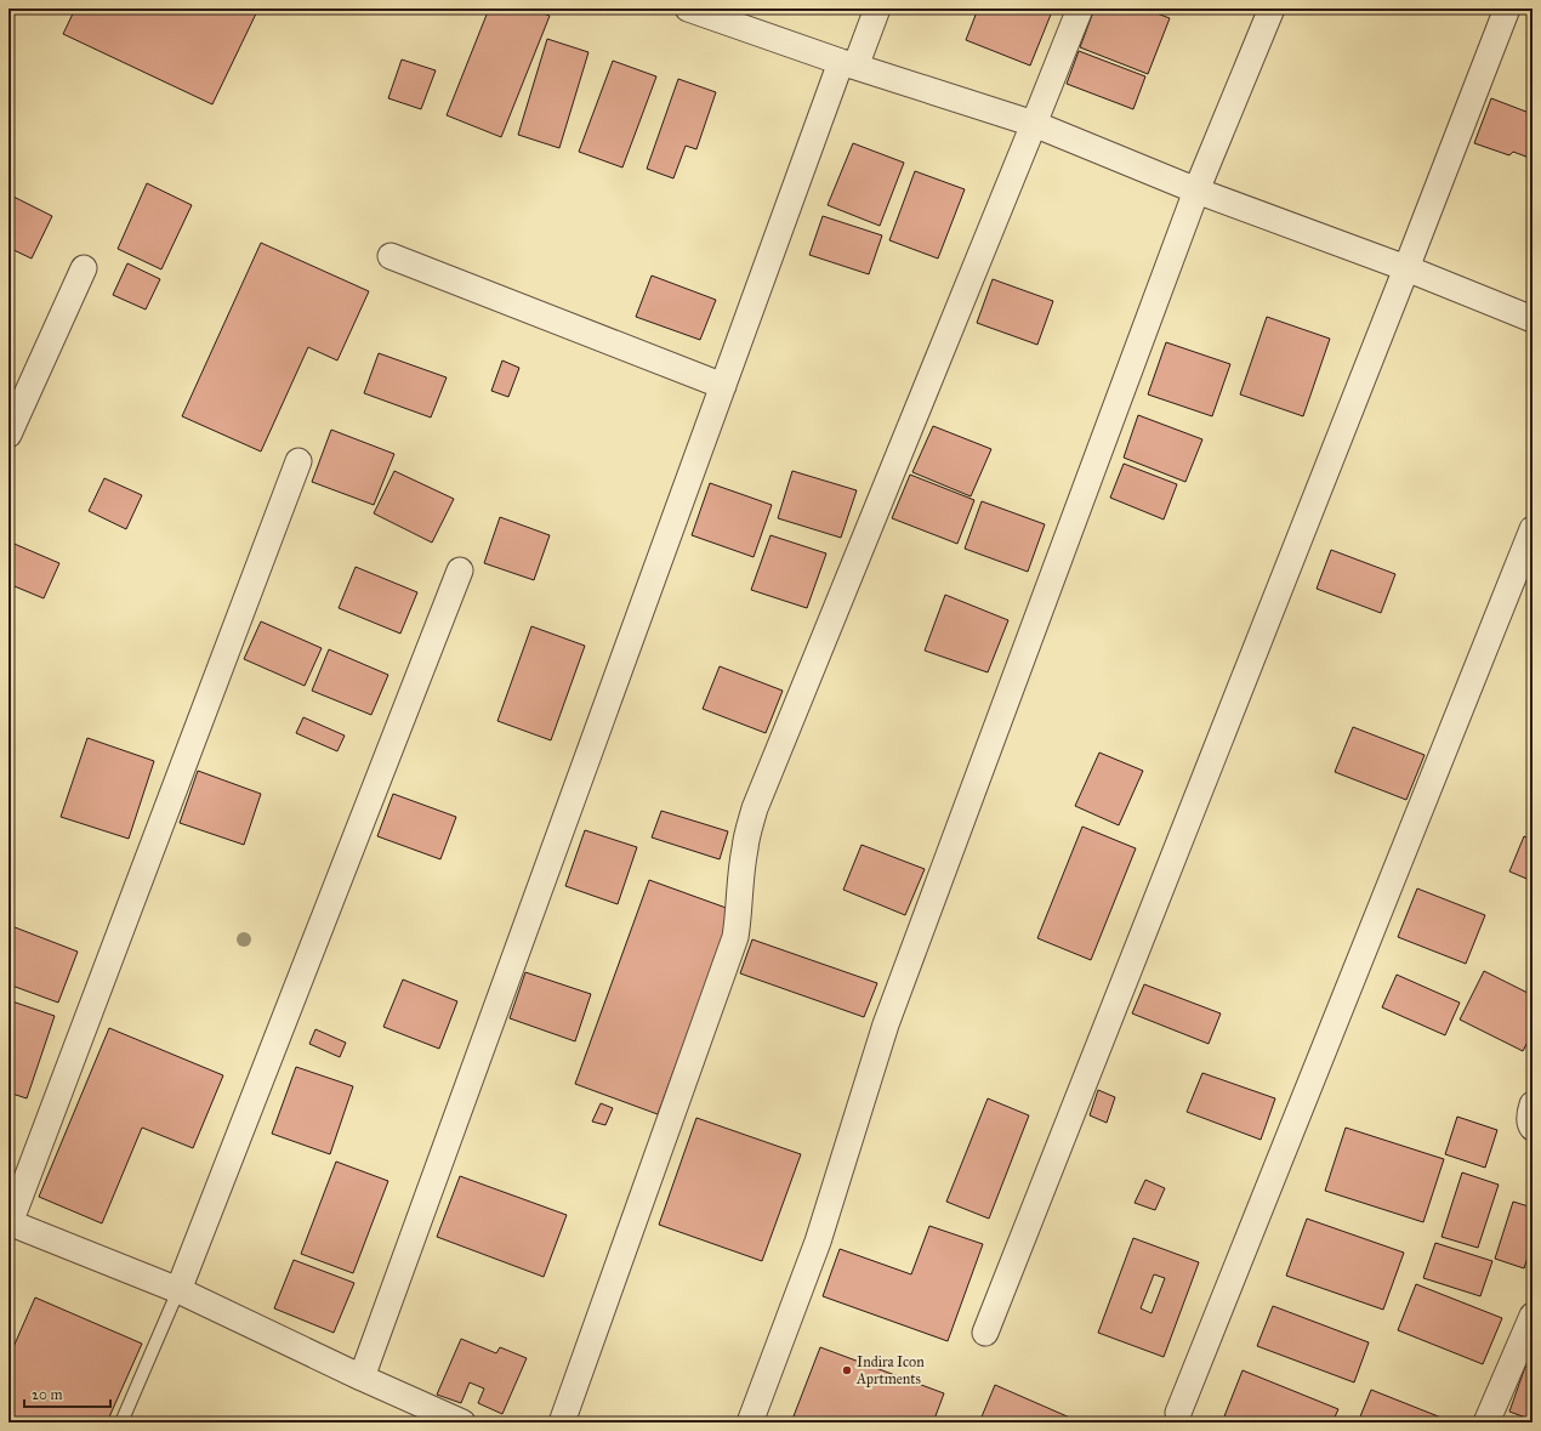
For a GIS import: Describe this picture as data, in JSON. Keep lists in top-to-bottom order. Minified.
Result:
{"places":["Indira Icon Aprtments"],"scale_bar":"20 m"}
